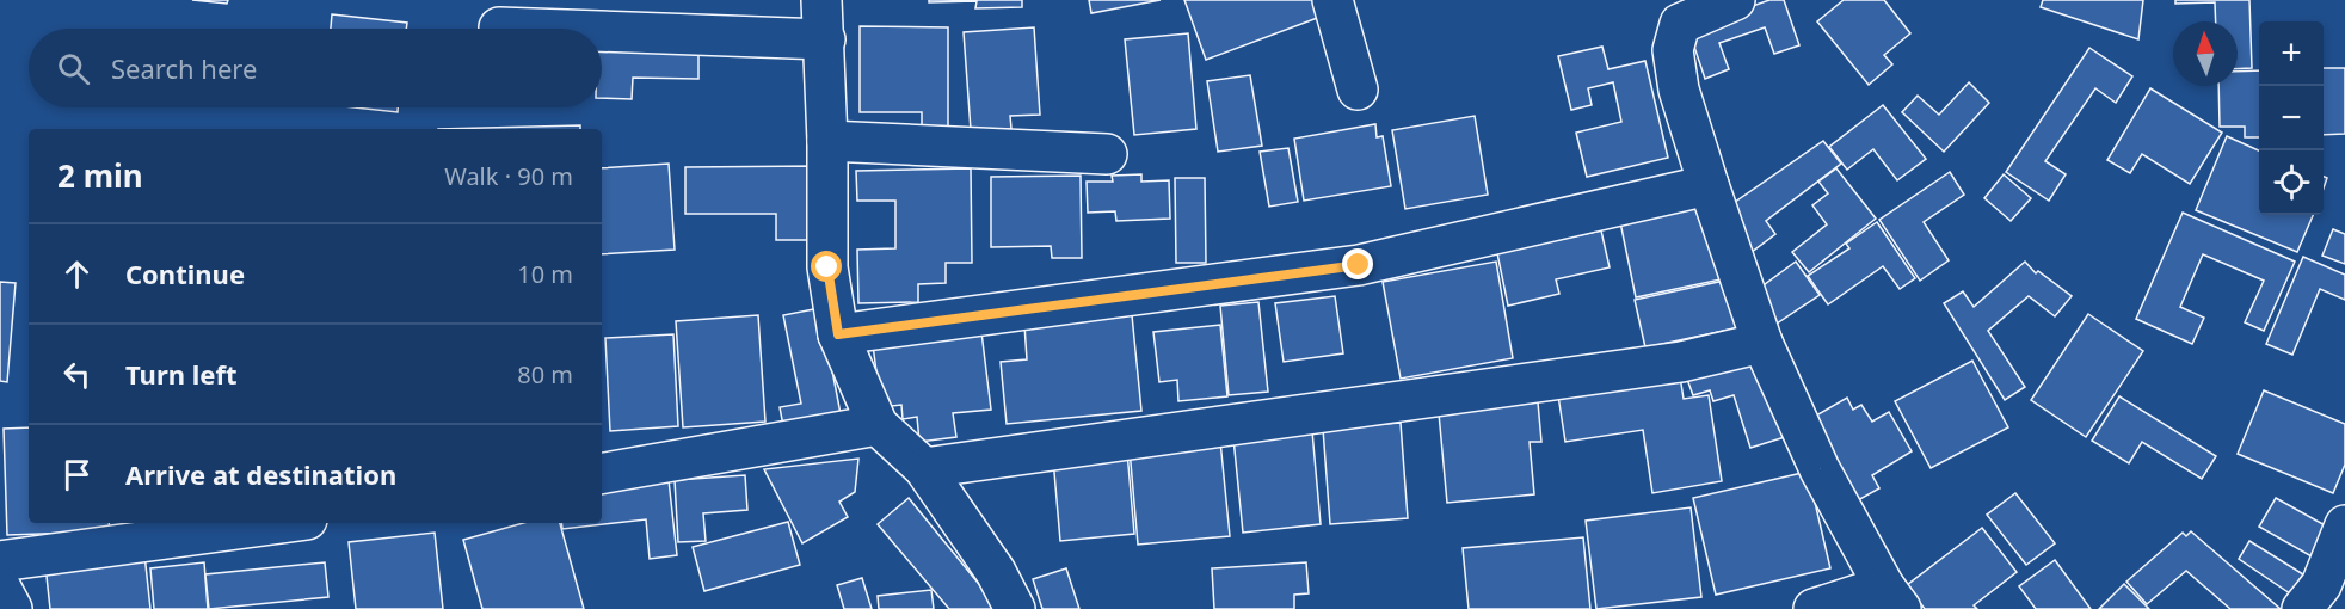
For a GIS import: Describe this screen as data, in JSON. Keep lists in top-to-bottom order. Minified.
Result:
{"north":"top","page":{"map_buttons":["+","−"],"search":"Search here","heading":["2 min","Walk · 90 m"],"list":[["Continue","10 m"],["Turn left","80 m"],"Arrive at destination"]}}
